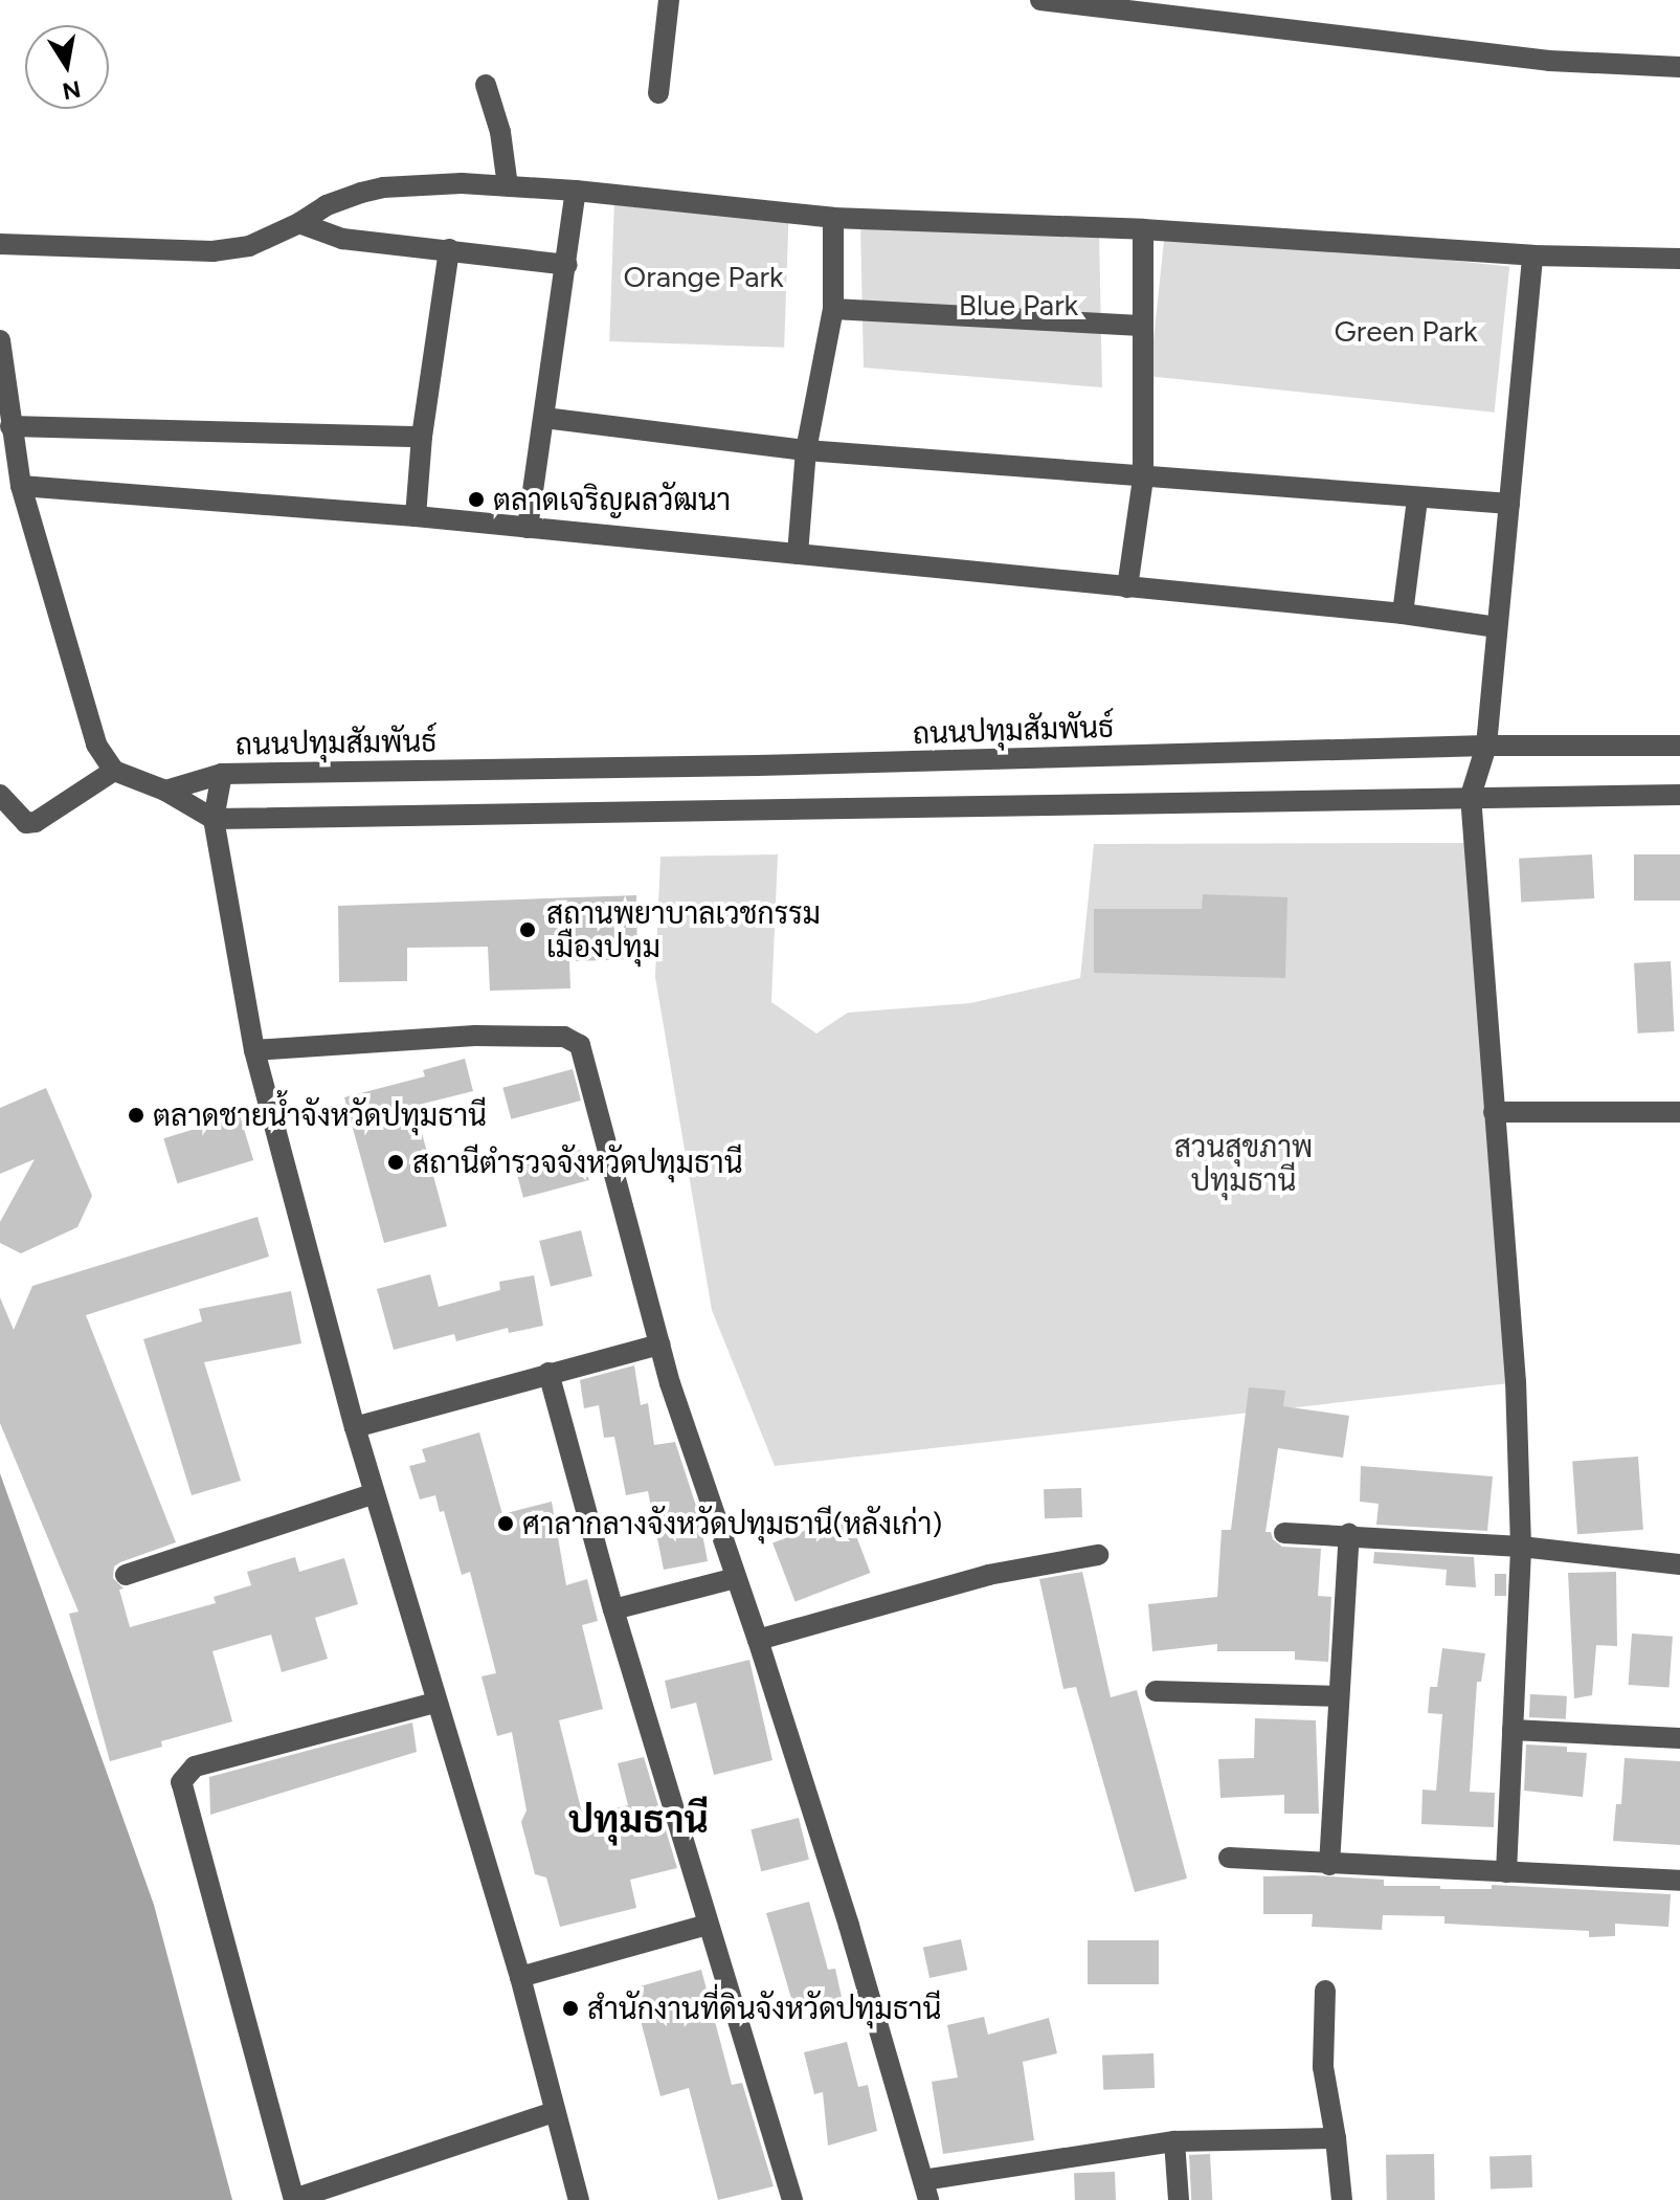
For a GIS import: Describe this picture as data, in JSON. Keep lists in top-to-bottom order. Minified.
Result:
{"streets":{"street":["ถนนปทุมสัมพันธ์"]},"districts":["ปทุมธานี"],"parks":["Orange Park","Blue Park","Green Park","สวนสุขภาพ ปทุมธานี"],"places":["ตลาดเจริญผลวัฒนา","สถานพยาบาลเวชกรรม เมืองปทุม","ตลาดชายน้ำจังหวัดปทุมธานี","สถานีตำรวจจังหวัดปทุมธานี","ศาลากลางจังหวัดปทุมธานี(หลังเก่า)","สำนักงานที่ดินจังหวัดปทุมธานี"],"north":"bottom"}
